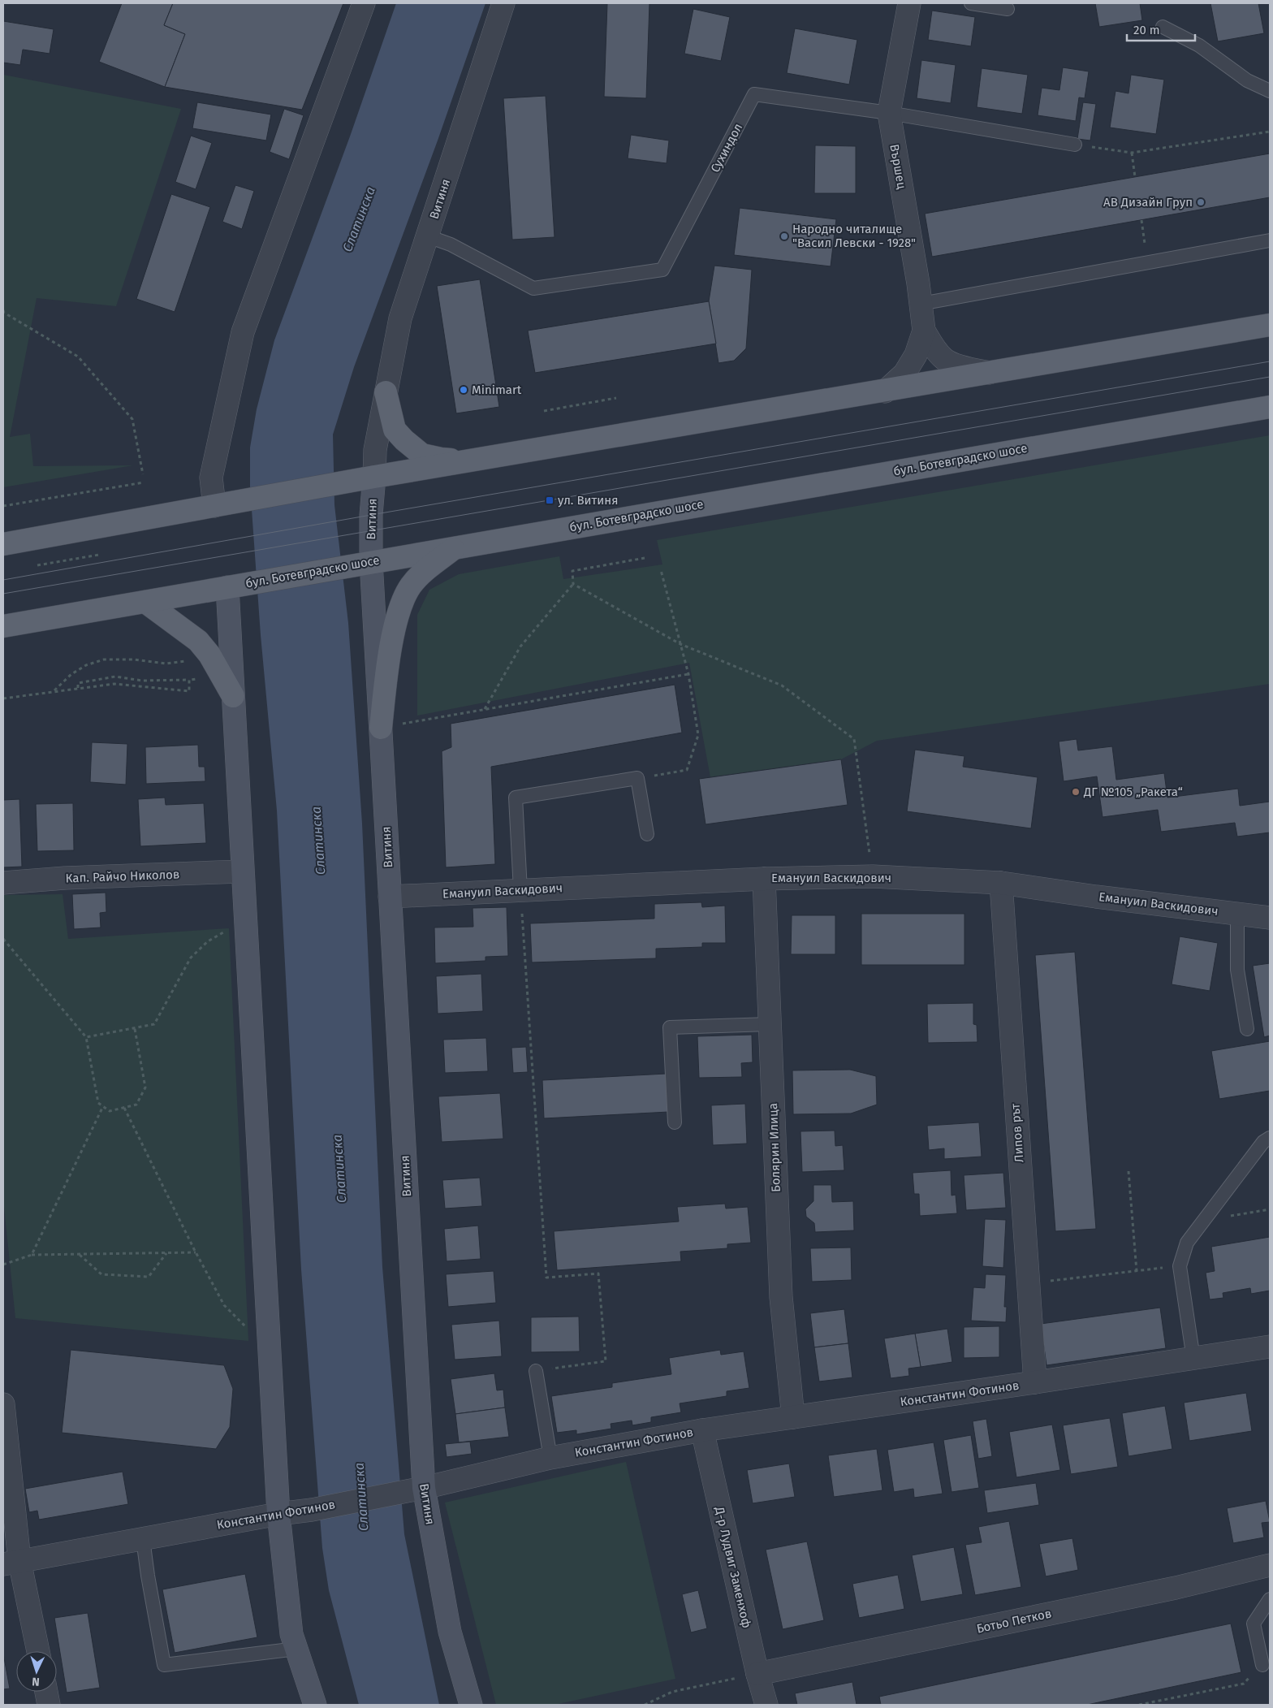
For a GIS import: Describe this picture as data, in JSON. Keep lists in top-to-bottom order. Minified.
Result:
{"streets":{"main road":["бул. Ботевградско шосе"],"street":["Вършец","Витиня","Кап. Райчо Николов","Емануил Васкидович","Липов рът","Болярин Илица","Константин Фотинов","Д-р Лудвиг Заменхоф","Ботьо Петков"],"lane":["Сухиндол"]},"crossings":[["Сухиндол","Вършец"],["Сухиндол","Витиня"],["Витиня","бул. Ботевградско шосе"],["Витиня","Емануил Васкидович"],["Витиня","Константин Фотинов"],["Емануил Васкидович","Липов рът"],["Емануил Васкидович","Болярин Илица"],["Липов рът","Константин Фотинов"],["Болярин Илица","Константин Фотинов"],["Константин Фотинов","Д-р Лудвиг Заменхоф"],["Д-р Лудвиг Заменхоф","Ботьо Петков"]],"water":["Слатинска"],"places":{"other":["АВ Дизайн Груп","Народно читалище \"Васил Левски - 1928\"","Minimart","ДГ №105 „Ракета“"],"transit":["ул. Витиня"]},"scale_bar":"20 m","north":"bottom"}
